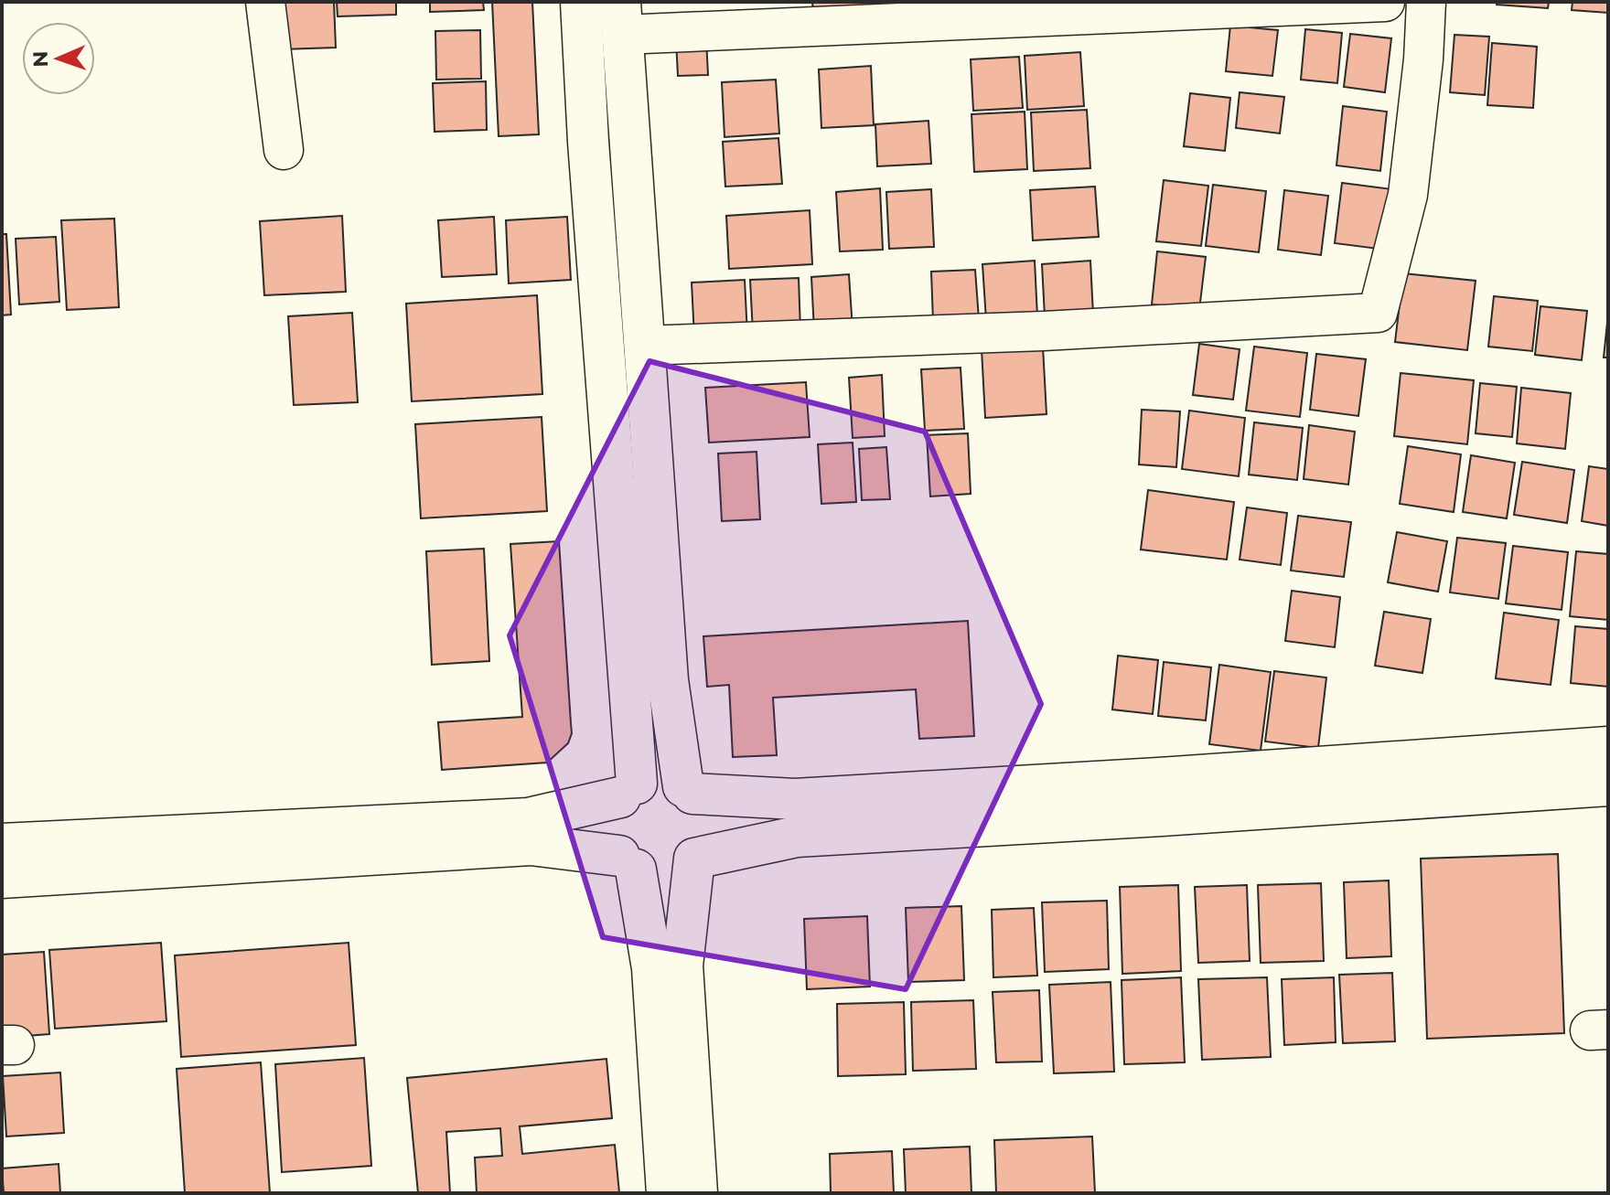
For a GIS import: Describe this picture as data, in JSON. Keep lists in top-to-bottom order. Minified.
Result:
{"north":"left"}
